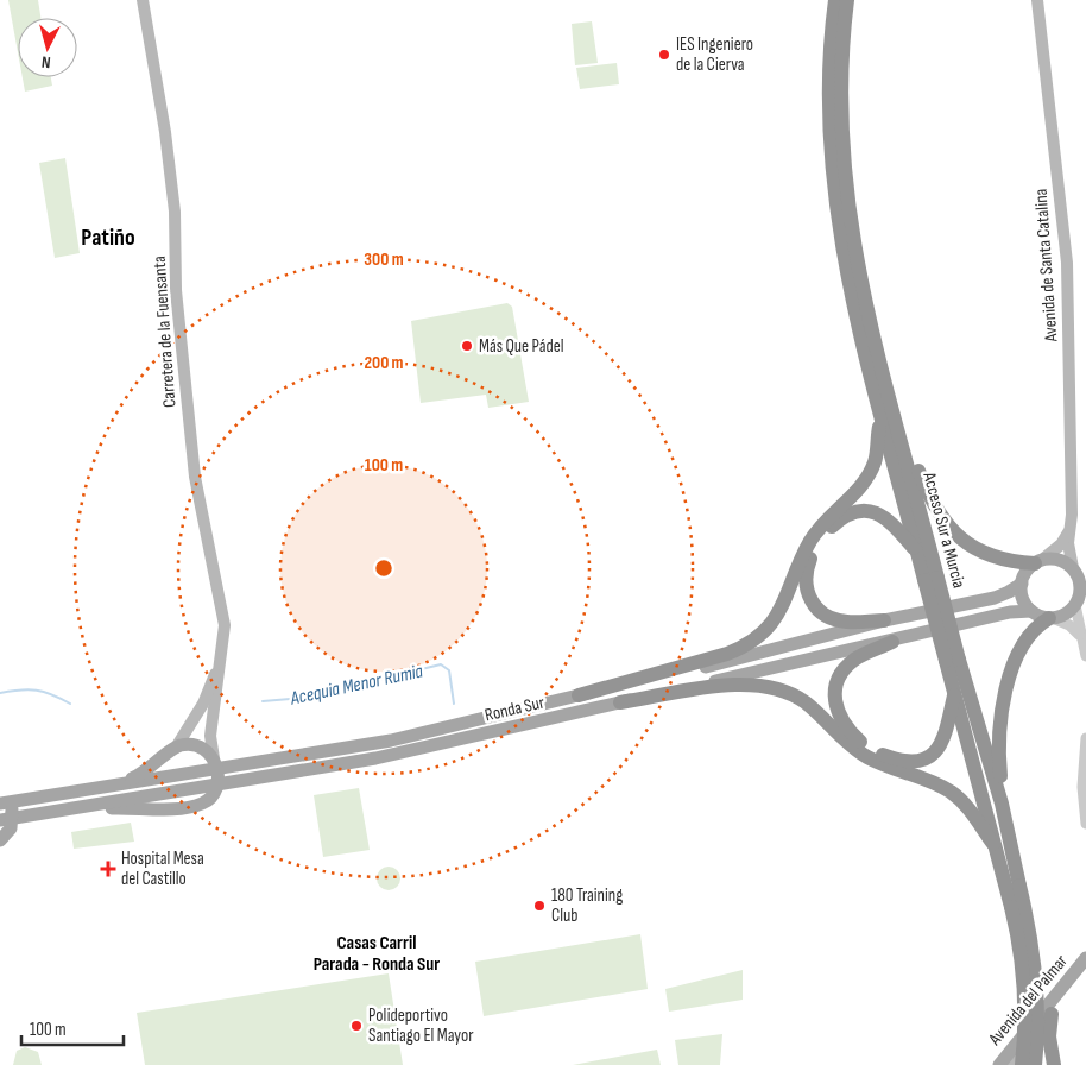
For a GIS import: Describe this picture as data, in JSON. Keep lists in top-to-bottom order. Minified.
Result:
{"streets":{"highway":["Acceso Sur a Murcia"],"main road":["Avenida de Santa Catalina","Carretera de la Fuensanta","Ronda Sur","Avenida del Palmar"]},"crossings":[["Avenida de Santa Catalina","Ronda Sur"],["Carretera de la Fuensanta","Ronda Sur"]],"districts":["Patiño","Casas Carril Parada - Ronda Sur"],"water":["Acequia Menor Rumia"],"places":{"other":["IES Ingeniero de la Cierva","Más Que Pádel","180 Training Club","Polideportivo Santiago El Mayor"],"health":["Hospital Mesa del Castillo"]},"scale_bar":"100 m","north":"bottom","rings":["300 m","200 m","100 m"]}
